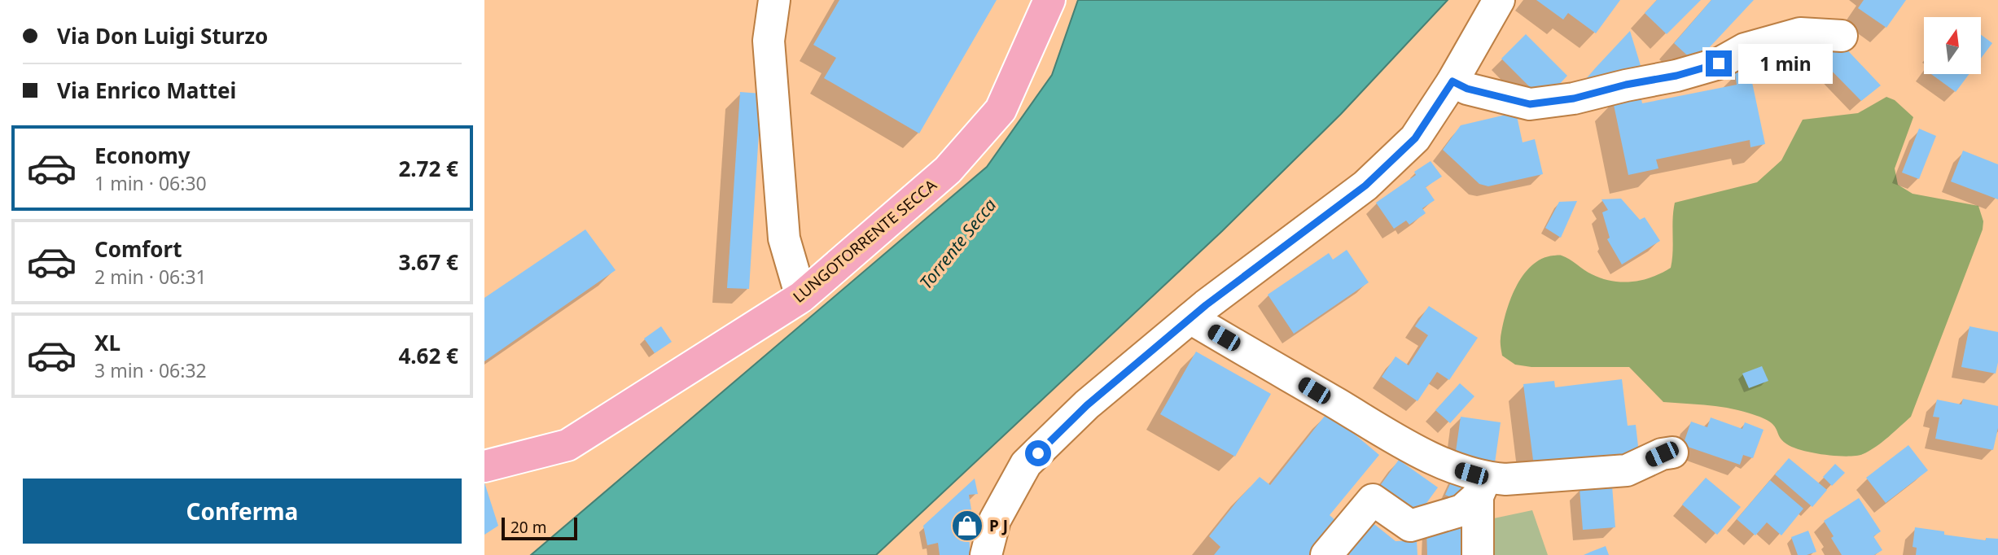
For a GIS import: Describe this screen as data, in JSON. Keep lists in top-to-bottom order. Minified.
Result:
{"streets":{"main road":["LUNGOTORRENTE SECCA"]},"water":["Torrente Secca"],"places":{"shop":["P J"]},"scale_bar":"20 m","north":"top","page":{"banner":["Via Don Luigi Sturzo","Via Enrico Mattei"],"bubble":"1 min","list":[{"name":"Economy","note":"1 min · 06:30","value":"2.72 €"},{"name":"Comfort","note":"2 min · 06:31","value":"3.67 €"},{"name":"XL","note":"3 min · 06:32","value":"4.62 €"}],"buttons":"Conferma","scale":"20 m"}}
